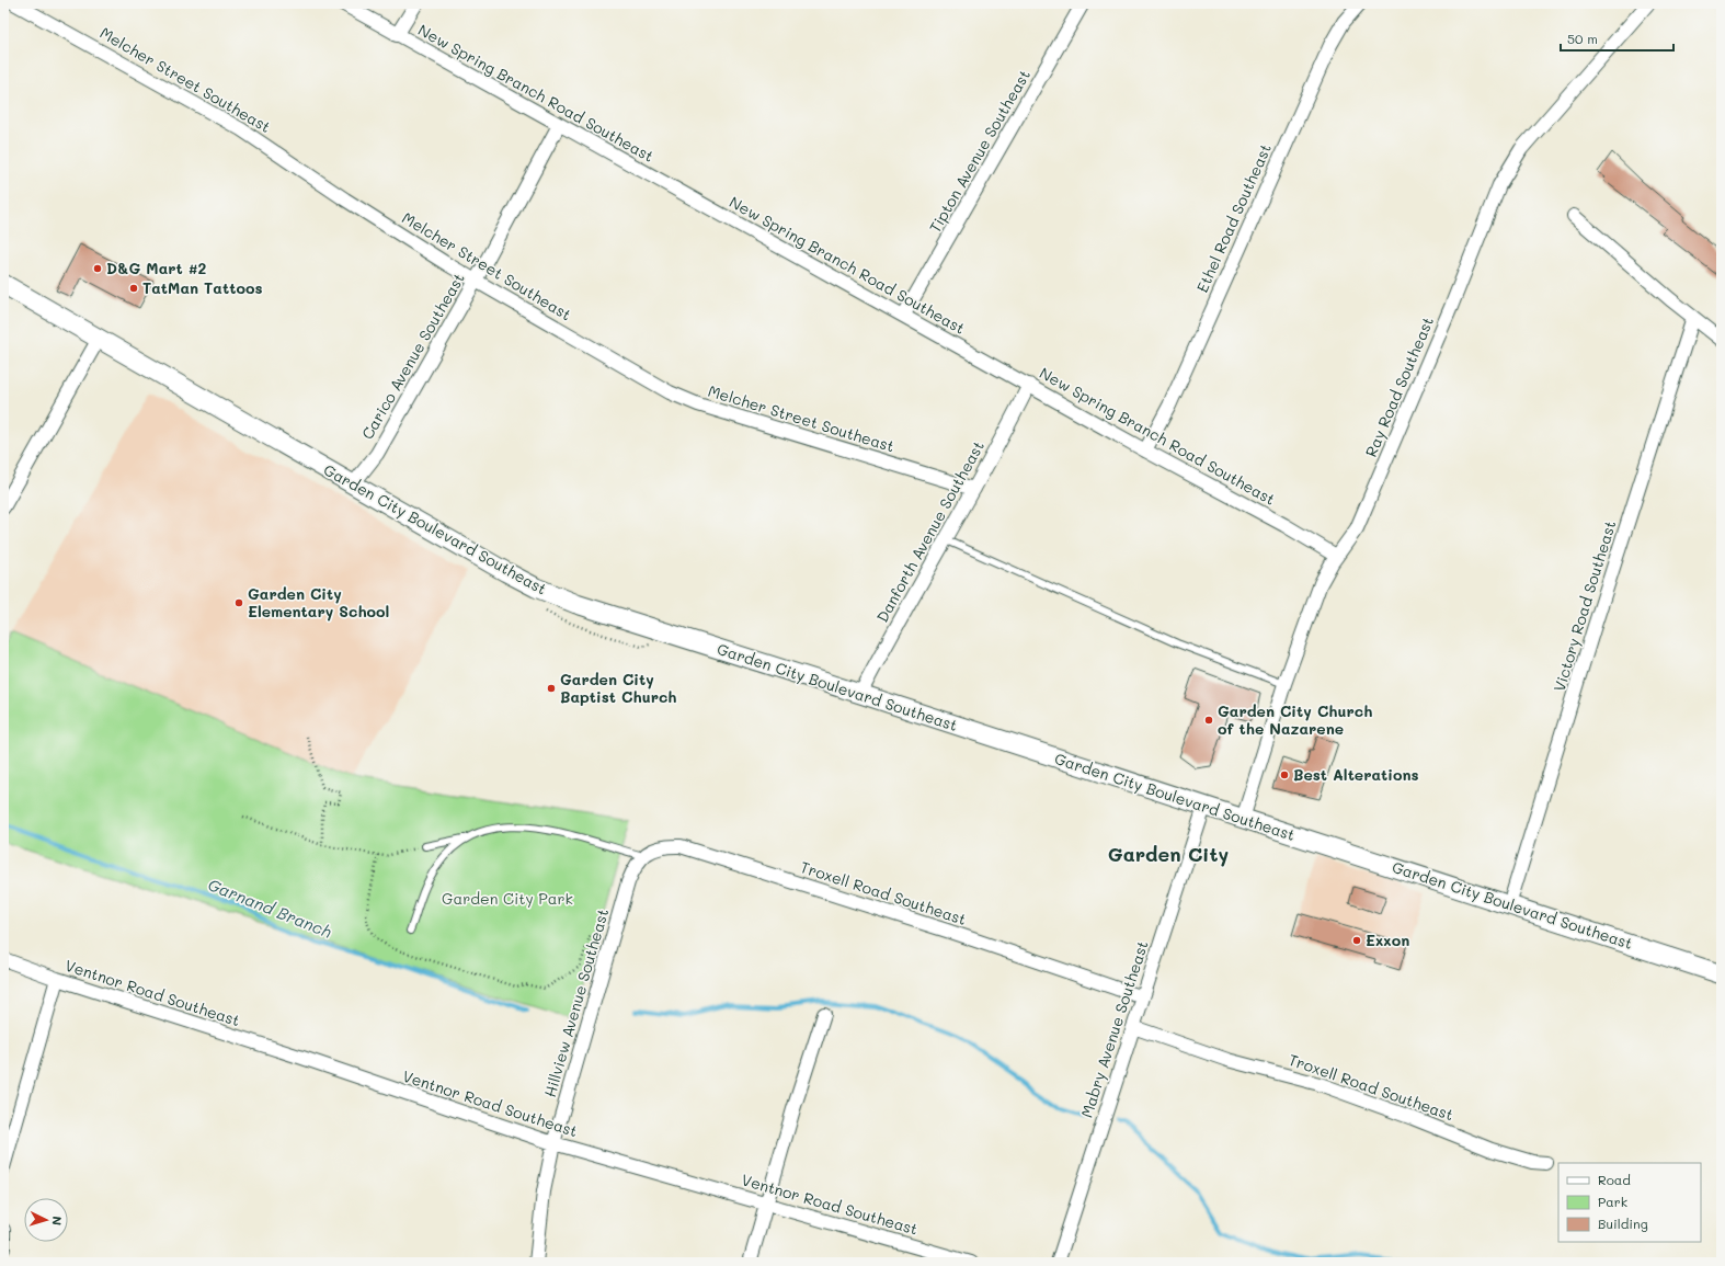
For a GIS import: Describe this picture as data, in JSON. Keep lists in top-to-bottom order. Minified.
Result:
{"streets":{"street":["Melcher Street Southeast","New Spring Branch Road Southeast","Tipton Avenue Southeast","Ethel Road Southeast","Carico Avenue Southeast","Ray Road Southeast","Garden City Boulevard Southeast","Danforth Avenue Southeast","Victory Road Southeast","Troxell Road Southeast","Ventnor Road Southeast","Hillview Avenue Southeast","Mabry Avenue Southeast"]},"crossings":[["Melcher Street Southeast","Carico Avenue Southeast"],["Melcher Street Southeast","Danforth Avenue Southeast"],["New Spring Branch Road Southeast","Tipton Avenue Southeast"],["New Spring Branch Road Southeast","Ethel Road Southeast"],["New Spring Branch Road Southeast","Carico Avenue Southeast"],["New Spring Branch Road Southeast","Ray Road Southeast"],["New Spring Branch Road Southeast","Danforth Avenue Southeast"],["Carico Avenue Southeast","Garden City Boulevard Southeast"],["Ray Road Southeast","Garden City Boulevard Southeast"],["Garden City Boulevard Southeast","Danforth Avenue Southeast"],["Garden City Boulevard Southeast","Victory Road Southeast"],["Garden City Boulevard Southeast","Mabry Avenue Southeast"],["Troxell Road Southeast","Hillview Avenue Southeast"],["Troxell Road Southeast","Mabry Avenue Southeast"],["Ventnor Road Southeast","Hillview Avenue Southeast"]],"districts":["Garden City"],"water":["Garnand Branch"],"parks":["Garden City Park"],"places":["D&G Mart #2","TatMan Tattoos","Garden City Elementary School","Garden City Baptist Church","Garden City Church of the Nazarene","Best Alterations","Exxon"],"legend":["Road","Park","Building"],"scale_bar":"50 m","north":"right"}
